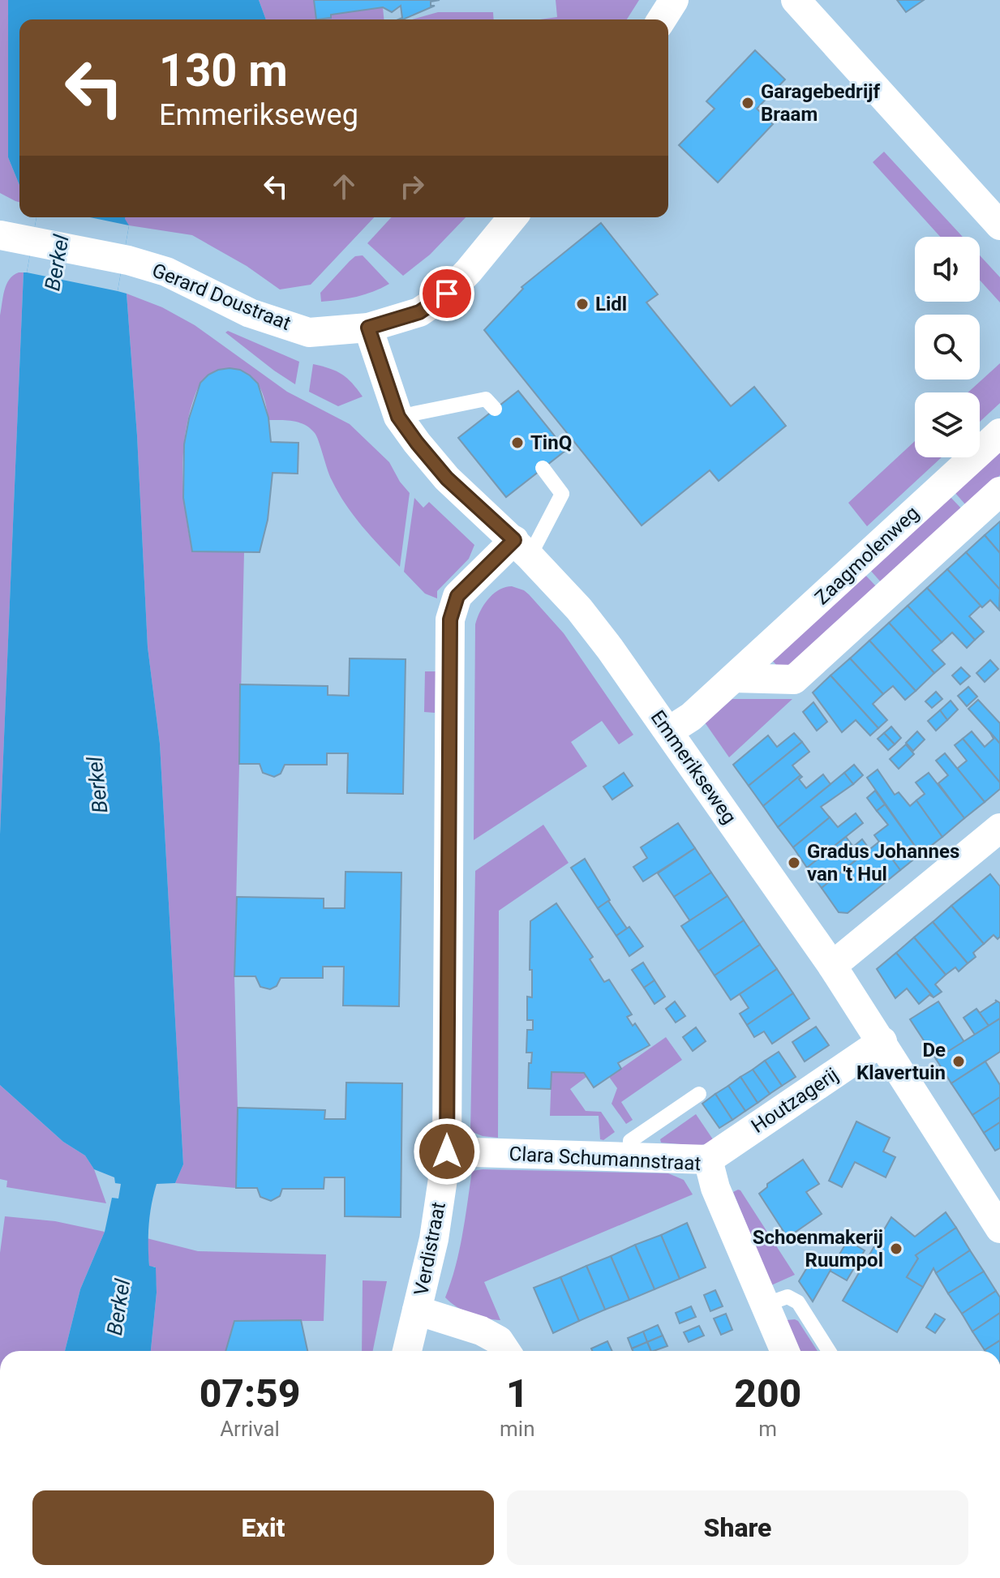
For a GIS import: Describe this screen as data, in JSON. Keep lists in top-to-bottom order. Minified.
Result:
{"streets":{"street":["Gerard Doustraat","Zaagmolenweg","Emmerikseweg","Houtzagerij","Clara Schumannstraat","Verdistraat"]},"crossings":[["Gerard Doustraat","Emmerikseweg"],["Zaagmolenweg","Emmerikseweg"],["Emmerikseweg","Houtzagerij"],["Emmerikseweg","Verdistraat"],["Houtzagerij","Clara Schumannstraat"],["Clara Schumannstraat","Verdistraat"]],"water":["Berkel"],"places":["Garagebedrijf Braam","Lidl","TinQ","Gradus Johannes van 't Hul","De Klavertuin","Schoenmakerij Ruumpol"],"page":{"turn":["130 m","Emmerikseweg"],"eta":["07:59","Arrival","1","min","200","m"],"buttons":["Exit","Share"]}}
